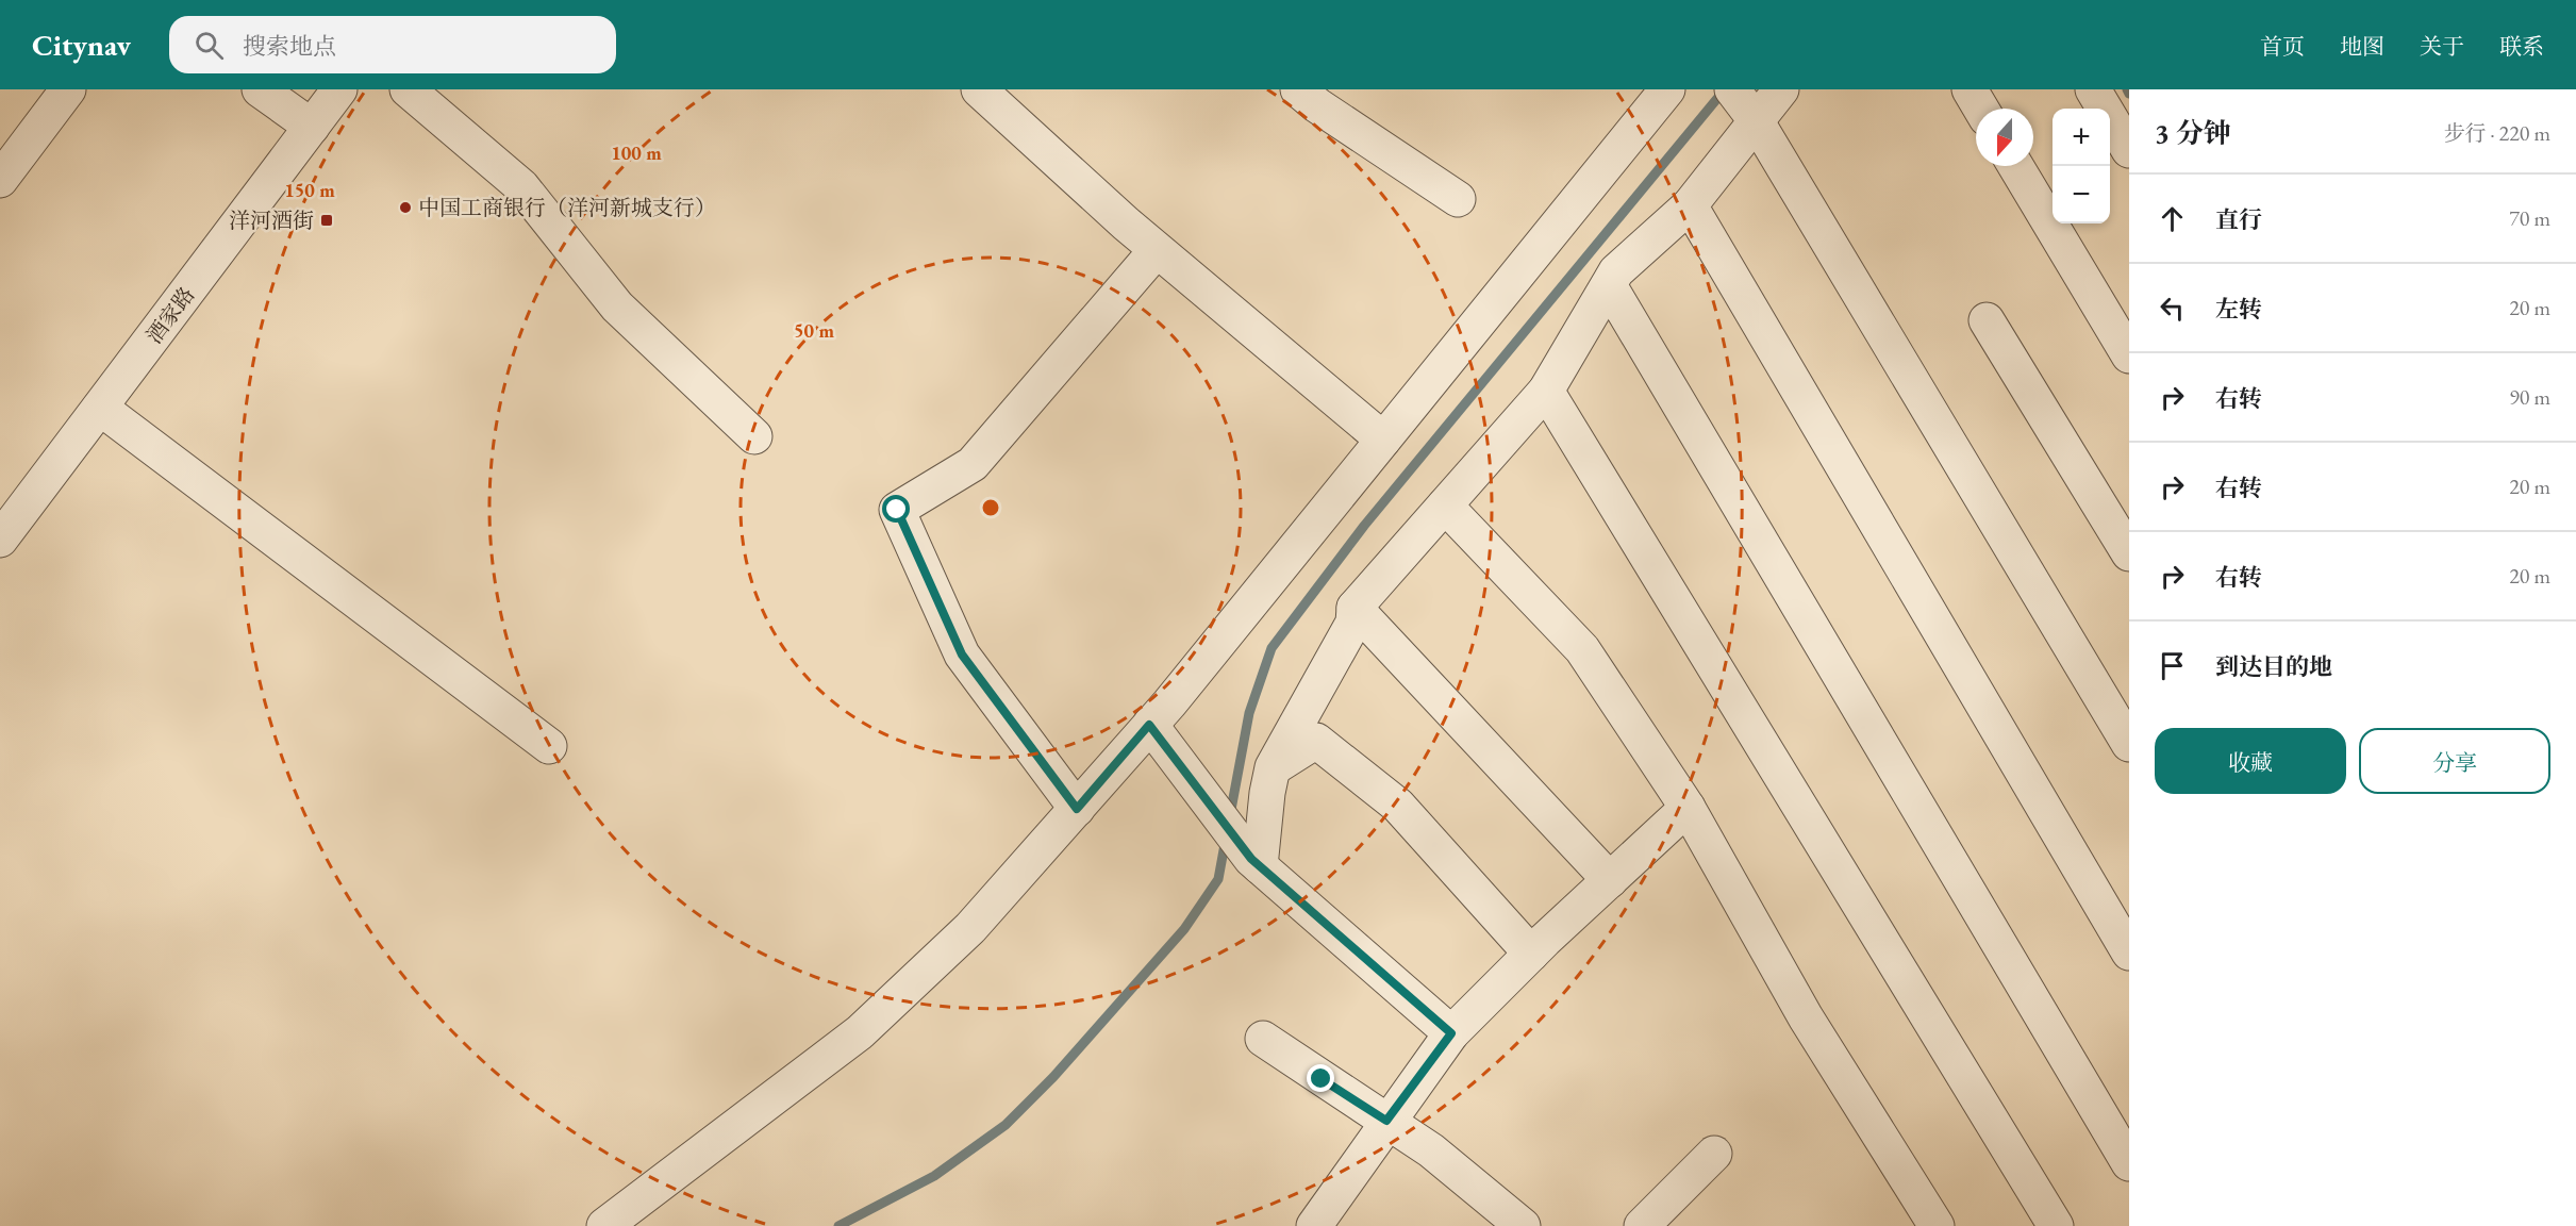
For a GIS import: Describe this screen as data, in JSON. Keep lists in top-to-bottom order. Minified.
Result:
{"streets":{"street":["酒家路"]},"places":{"other":["中国工商银行（洋河新城支行）"],"transit":["洋河酒街"]},"north":"bottom","page":{"header":"Citynav","search":"搜索地点","nav":["首页","地图","关于","联系"],"heading":["3 分钟","步行 · 220 m"],"map_buttons":["+","−"],"list":[["直行","70 m"],["左转","20 m"],["右转","90 m"],["右转","20 m"],["右转","20 m"],"到达目的地"],"buttons":["收藏","分享"]},"rings":["100 m","150 m","50 m"]}
